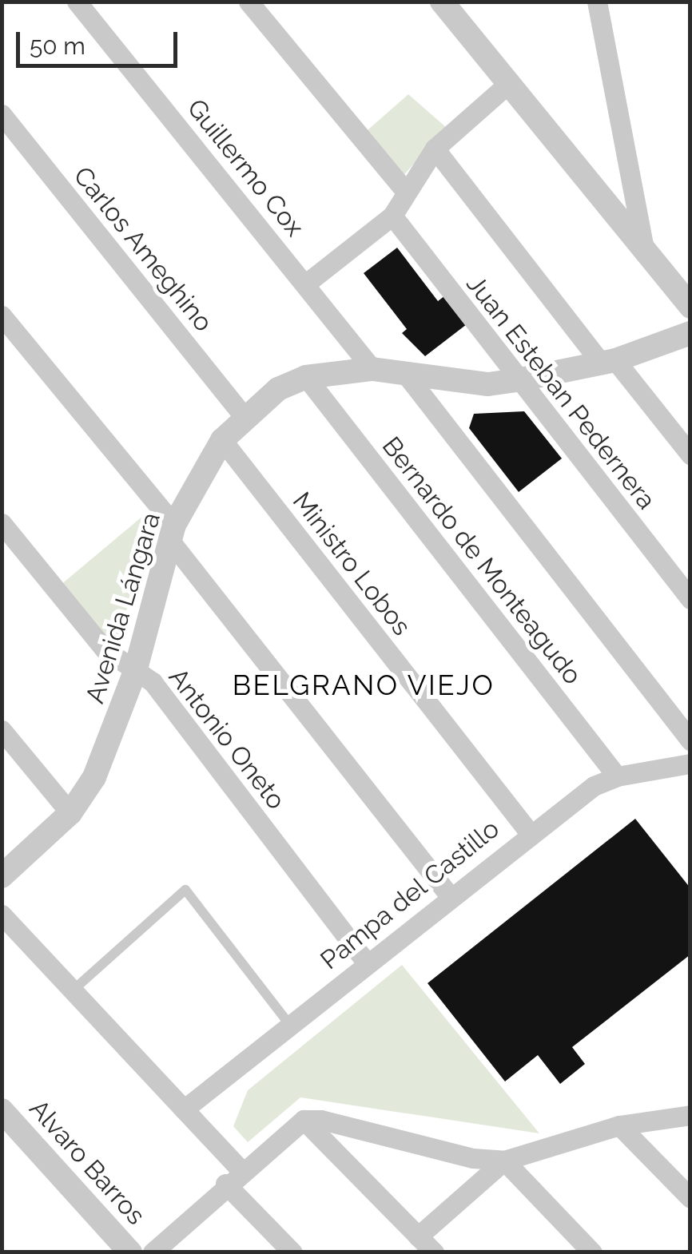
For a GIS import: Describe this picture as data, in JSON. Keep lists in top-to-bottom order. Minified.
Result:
{"streets":{"street":["Guillermo Cox","Carlos Ameghino","Juan Esteban Pedernera","Bernardo de Monteagudo","Ministro Lobos","Avenida Lángara","Antonio Oneto","Pampa del Castillo","Alvaro Barros"]},"crossings":[["Guillermo Cox","Avenida Lángara"],["Carlos Ameghino","Avenida Lángara"],["Juan Esteban Pedernera","Avenida Lángara"],["Bernardo de Monteagudo","Avenida Lángara"],["Bernardo de Monteagudo","Pampa del Castillo"],["Ministro Lobos","Avenida Lángara"],["Ministro Lobos","Pampa del Castillo"],["Avenida Lángara","Antonio Oneto"],["Antonio Oneto","Pampa del Castillo"]],"districts":["BELGRANO VIEJO"],"scale_bar":"50 m"}
